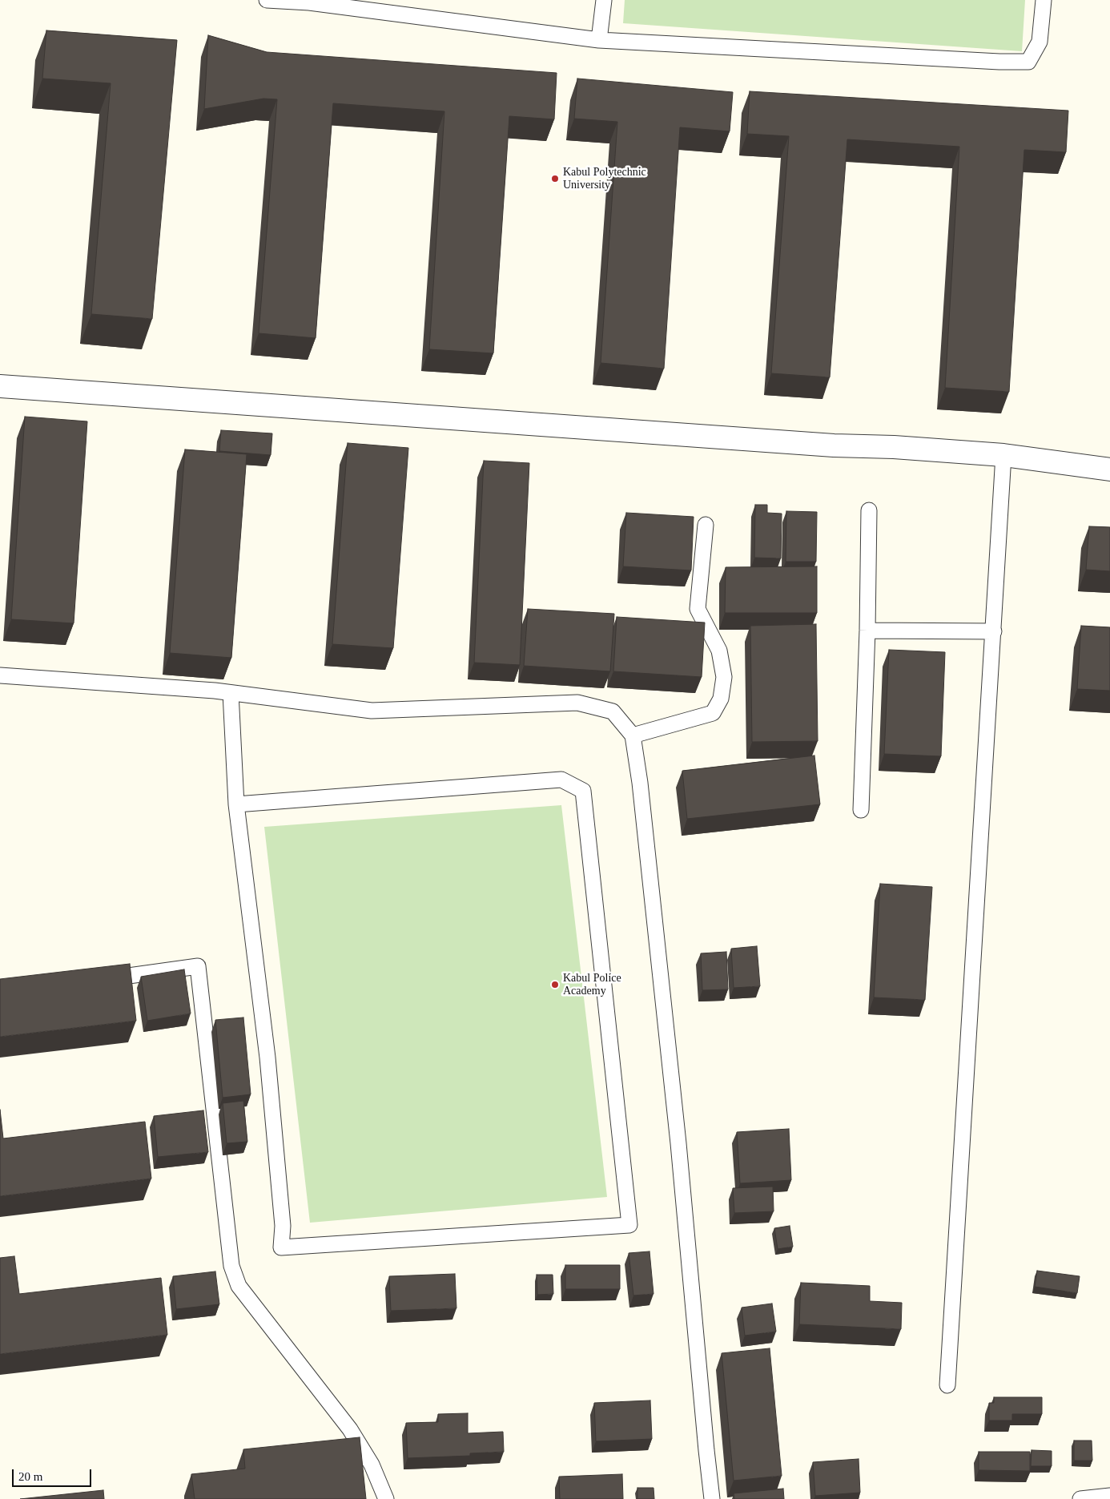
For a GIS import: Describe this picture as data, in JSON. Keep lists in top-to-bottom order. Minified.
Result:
{"places":["Kabul Polytechnic University","Kabul Police Academy"],"scale_bar":"20 m"}
